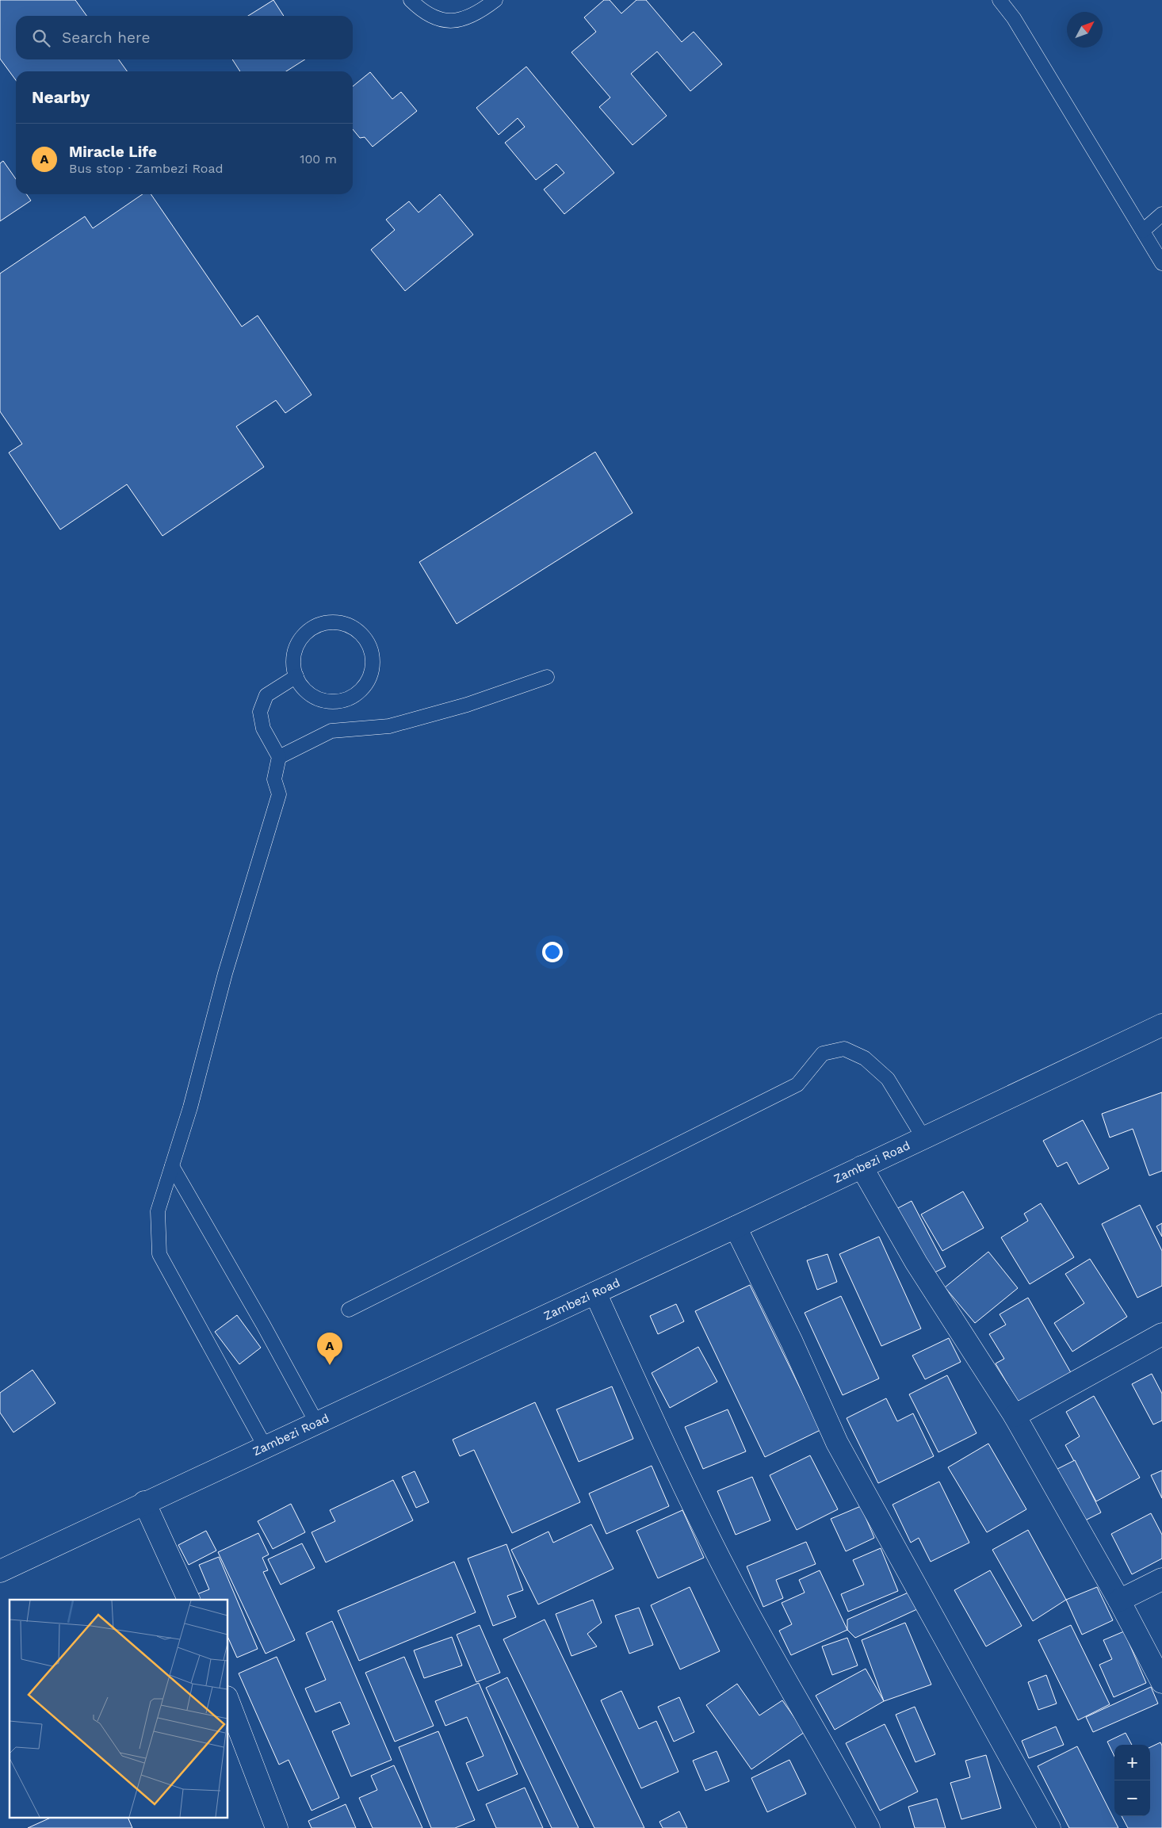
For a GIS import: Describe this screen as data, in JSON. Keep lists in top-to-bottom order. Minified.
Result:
{"streets":{"street":["Zambezi Road"]},"north":"top right","page":{"search":"Search here","heading":"Nearby","list":[{"mark":"A","name":"Miracle Life","note":"Bus stop · Zambezi Road","value":"100 m"}],"pins":"A","map_buttons":["+","−"]}}
